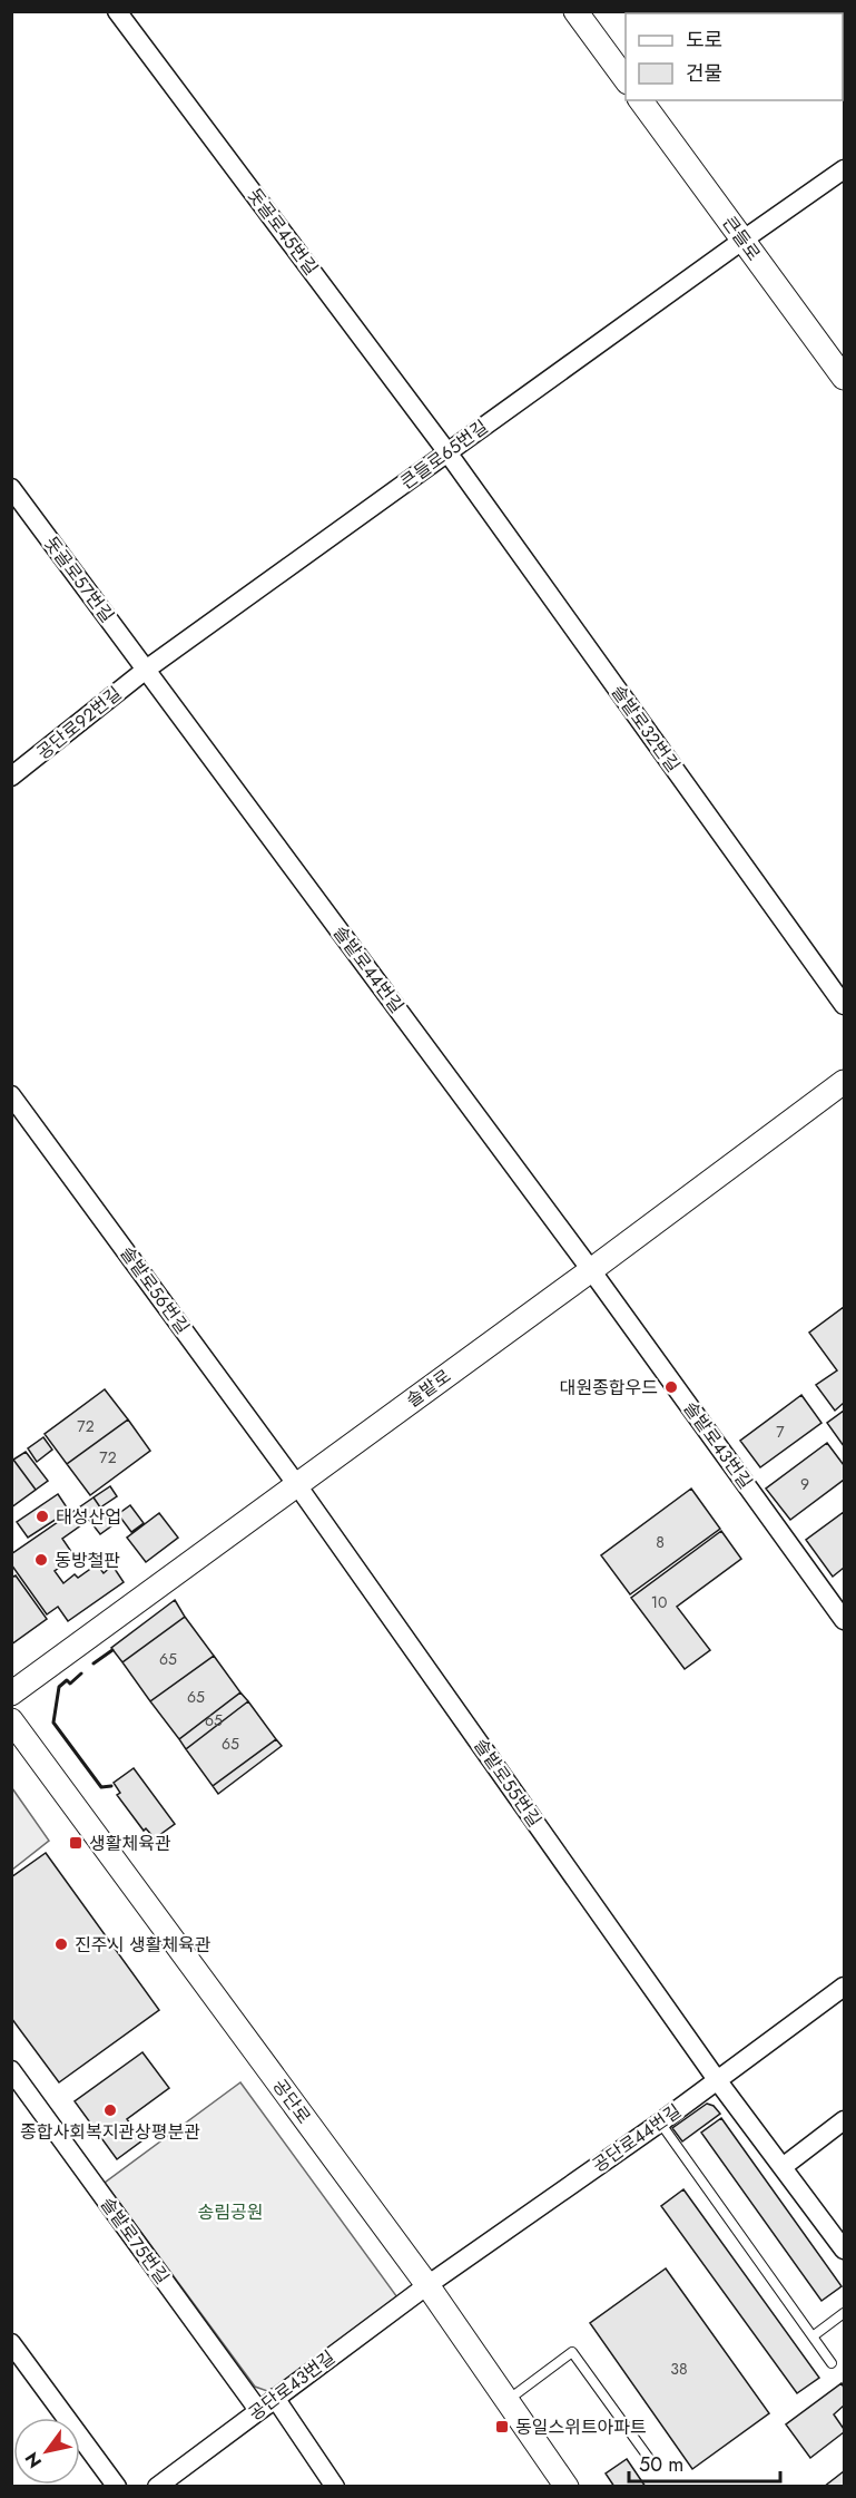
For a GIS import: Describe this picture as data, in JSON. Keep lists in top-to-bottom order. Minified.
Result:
{"streets":{"street":["돗골로45번길","큰들로","큰들로65번길","돗골로57번길","공단로92번길","솔밭로32번길","솔밭로44번길","솔밭로56번길","솔밭로","솔밭로43번길","솔밭로55번길","공단로","공단로44번길","솔밭로75번길","공단로43번길"]},"crossings":[["돗골로45번길","큰들로65번길"],["돗골로45번길","솔밭로32번길"],["큰들로","큰들로65번길"],["큰들로65번길","돗골로57번길"],["큰들로65번길","공단로92번길"],["큰들로65번길","솔밭로32번길"],["큰들로65번길","솔밭로44번길"],["돗골로57번길","공단로92번길"],["돗골로57번길","솔밭로44번길"],["공단로92번길","솔밭로44번길"],["솔밭로44번길","솔밭로"],["솔밭로44번길","솔밭로43번길"],["솔밭로56번길","솔밭로"],["솔밭로56번길","솔밭로55번길"],["솔밭로","솔밭로43번길"],["솔밭로","솔밭로55번길"],["솔밭로55번길","공단로44번길"],["공단로","공단로44번길"],["공단로","공단로43번길"],["공단로44번길","공단로43번길"],["솔밭로75번길","공단로43번길"]],"parks":["송림공원"],"places":{"other":["대원종합우드","태성산업","동방철판","진주시 생활체육관","종합사회복지관상평분관"],"transit":["생활체육관","동일스위트아파트"]},"house_numbers":["72","7","72","9","8","10","65","65","65","65","38"],"legend":["도로","건물"],"scale_bar":"50 m","north":"bottom left"}
